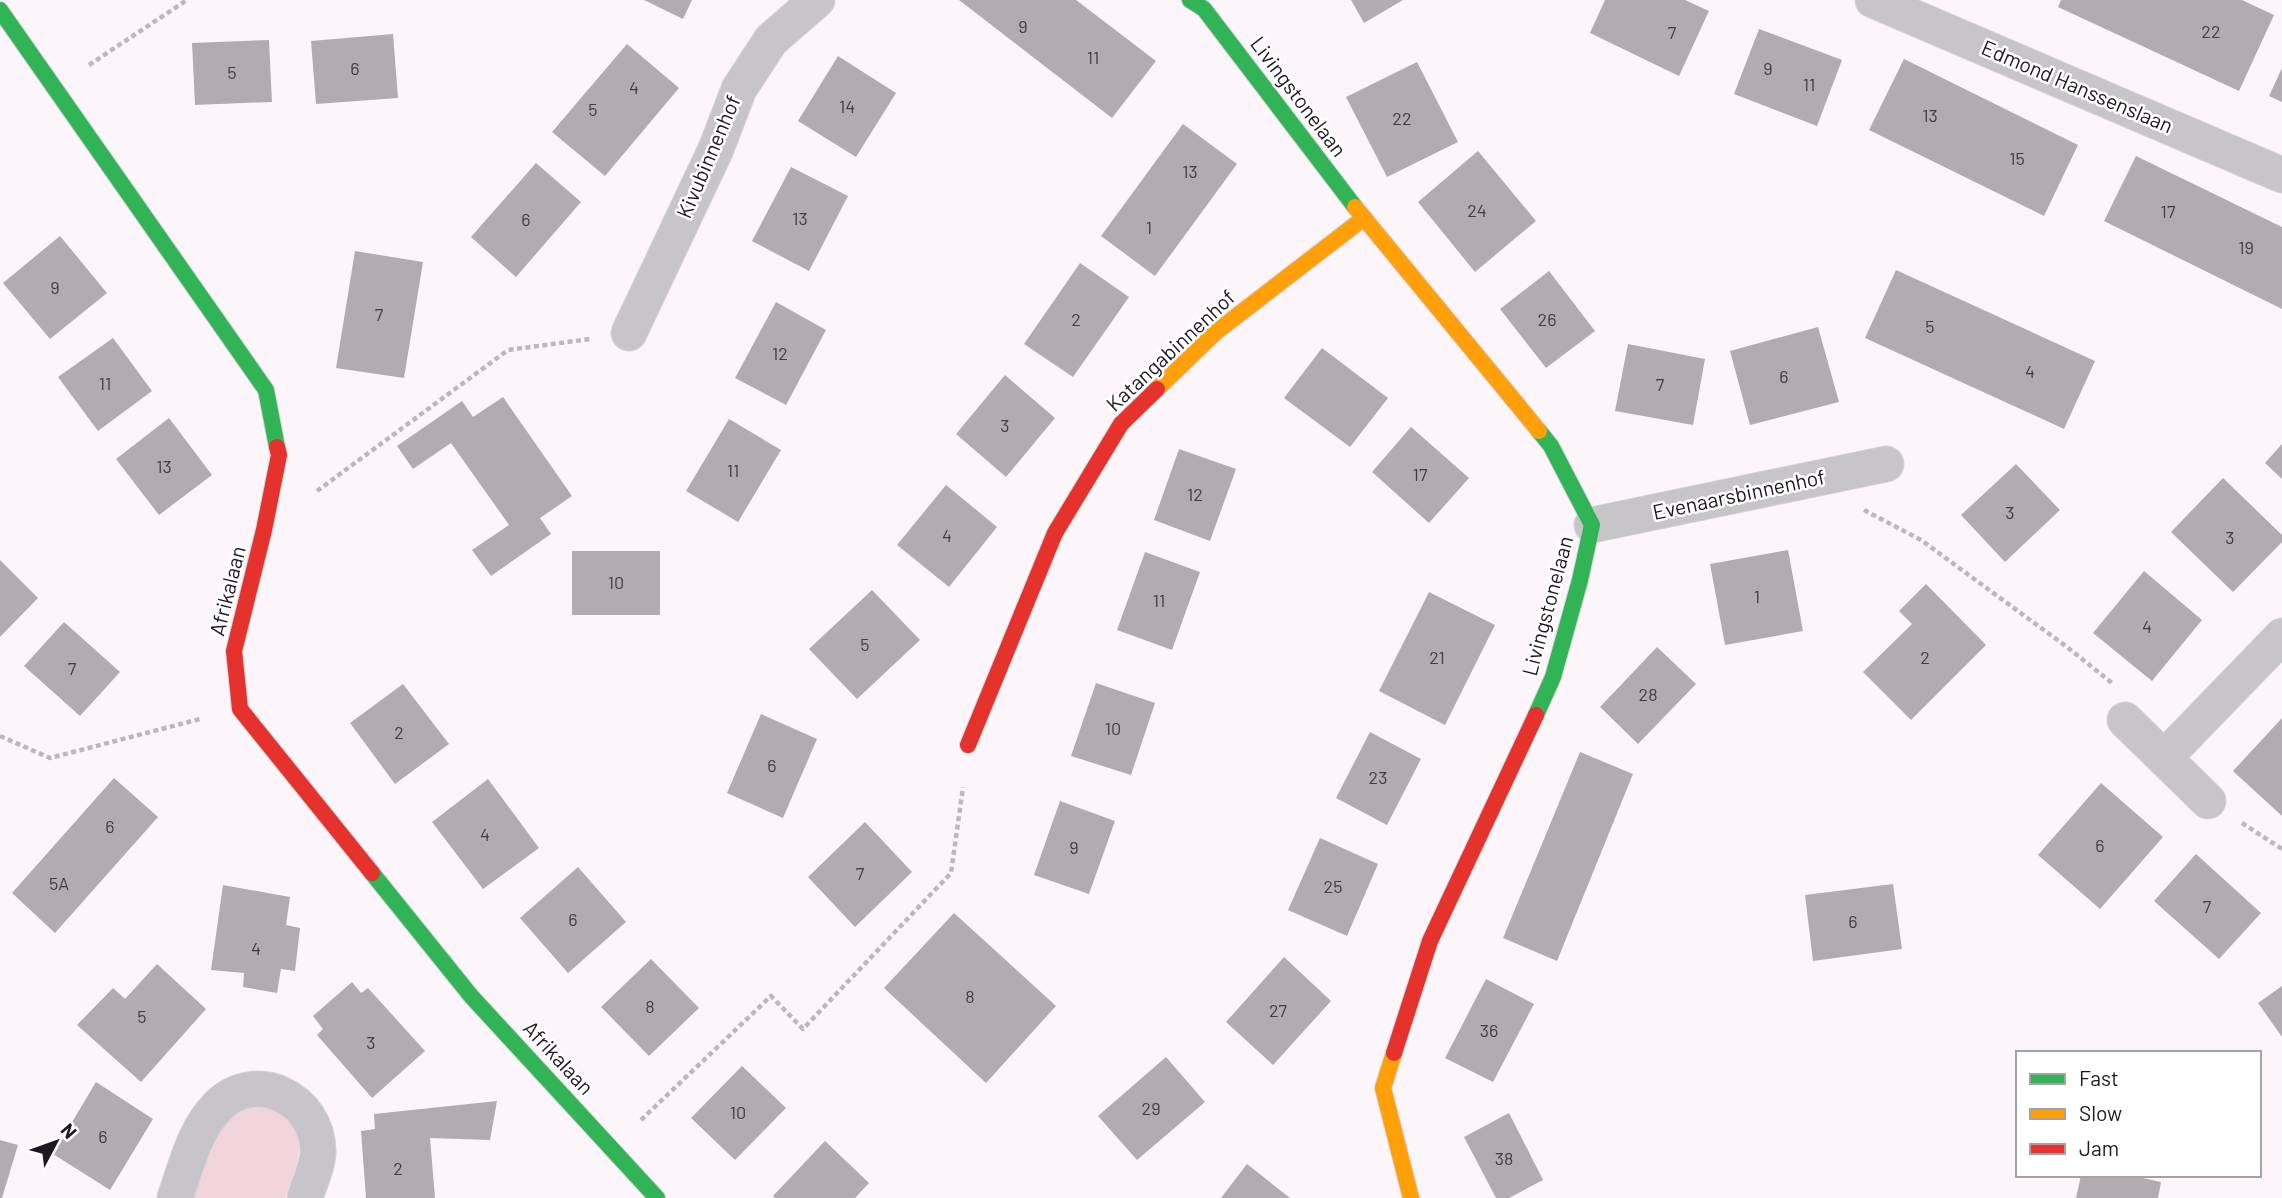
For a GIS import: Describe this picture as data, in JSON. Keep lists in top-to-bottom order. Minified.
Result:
{"streets":{"street":["Edmond Hanssenslaan","Livingstonelaan","Kivubinnenhof","Katangabinnenhof","Evenaarsbinnenhof","Afrikalaan"]},"crossings":[["Livingstonelaan","Katangabinnenhof"],["Livingstonelaan","Evenaarsbinnenhof"]],"house_numbers":["9","22","7","11","6","9","5","11","4","14","5","13","22","15","13","24","17","13","6","1","19","9","7","2","26","5","12","4","6","11","7","3","13","11","17","12","3","4","3","10","1","11","4","5","21","2","7","28","10","2","6","23","6","4","6","9","7","5A","25","7","6","6","4","8","8","27","5","36","3","29","10","6","38","2"],"legend":["Fast","Slow","Jam"],"north":"top right"}
